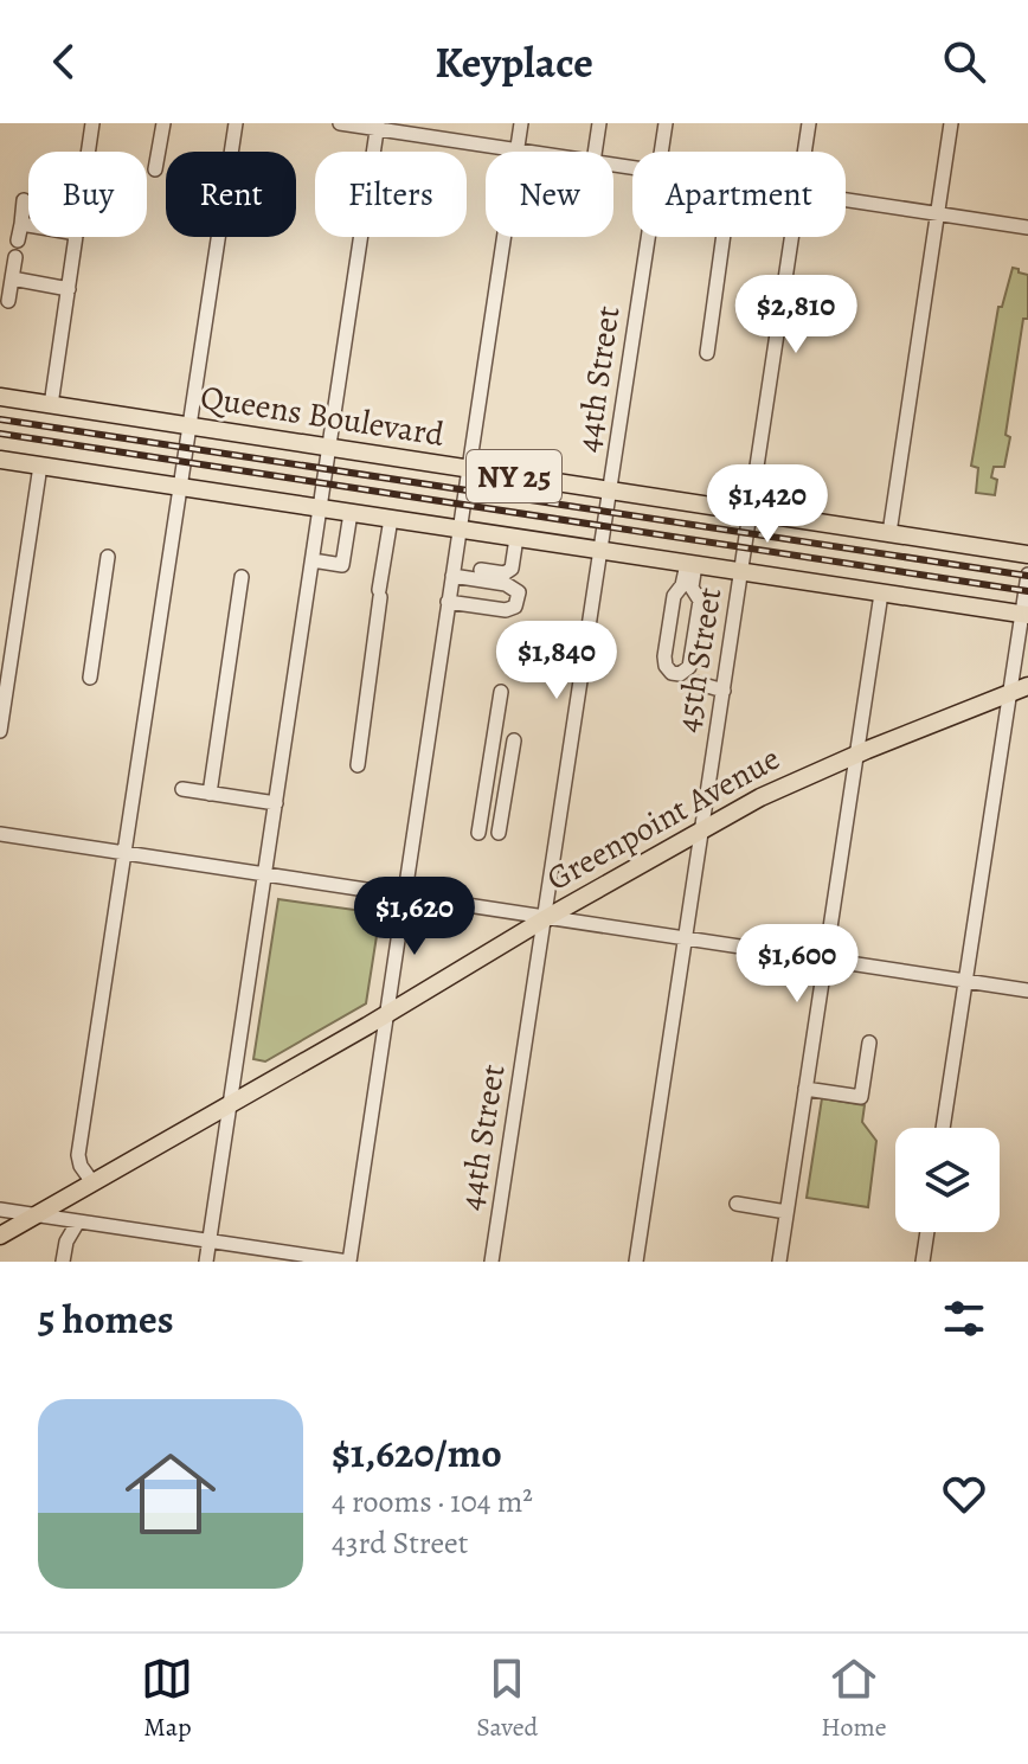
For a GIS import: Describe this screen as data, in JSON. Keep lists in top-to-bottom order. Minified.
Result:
{"streets":{"main road":["Queens Boulevard","NY 25","Greenpoint Avenue"],"street":["44th Street","45th Street"]},"crossings":[["44th Street","Queens Boulevard"],["44th Street","NY 25"],["44th Street","Greenpoint Avenue"],["Queens Boulevard","45th Street"],["NY 25","45th Street"],["45th Street","Greenpoint Avenue"]],"page":{"header":"Keyplace","chip":["Buy","Rent","Filters","New","Apartment"],"price":["$2,810","$1,420","$1,840","$1,620","$1,600"],"heading":"5 homes","list":[{"name":"$1,620/mo","note":"4 rooms · 104 m² · 43rd Street"}],"tabs":["Map","Saved","Home"]}}
